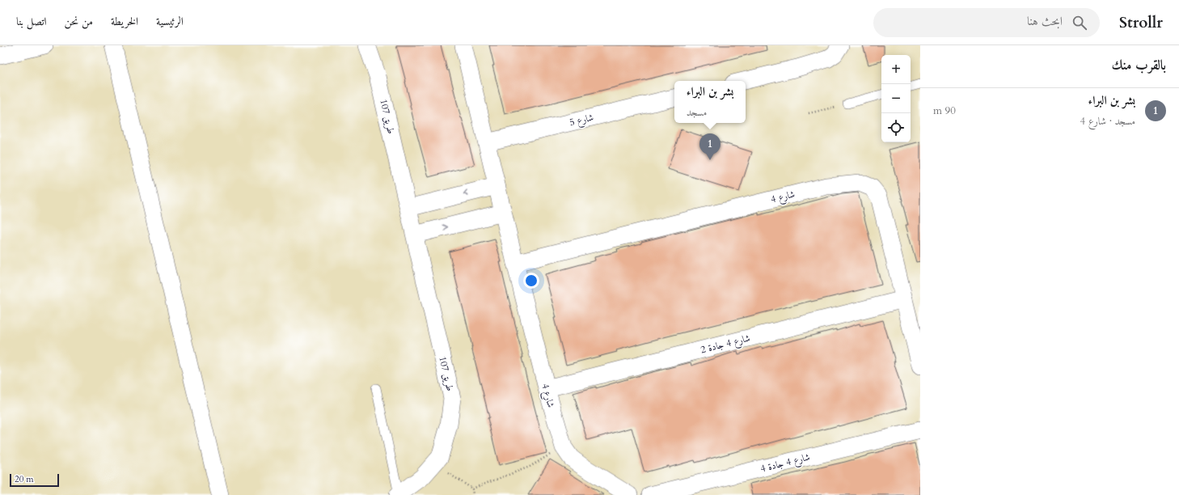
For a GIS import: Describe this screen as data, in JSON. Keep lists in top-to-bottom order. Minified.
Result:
{"streets":{"street":["طريق 107","شارع 5","شارع 4","شارع 4 جادة 2","شارع 4 جادة 4"]},"crossings":[["شارع 4","شارع 4 جادة 2"]],"scale_bar":"20 m","page":{"header":"Strollr","search":"ابحث هنا","nav":["الرئيسية","الخريطة","من نحن","اتصل بنا"],"heading":"بالقرب منك","map_buttons":["+","−"],"popup":["بشر بن البراء","مسجد"],"list":[{"mark":"1","name":"بشر بن البراء","note":"مسجد · شارع 4","value":"90 m"}],"pins":"1","scale":"20 m"}}
